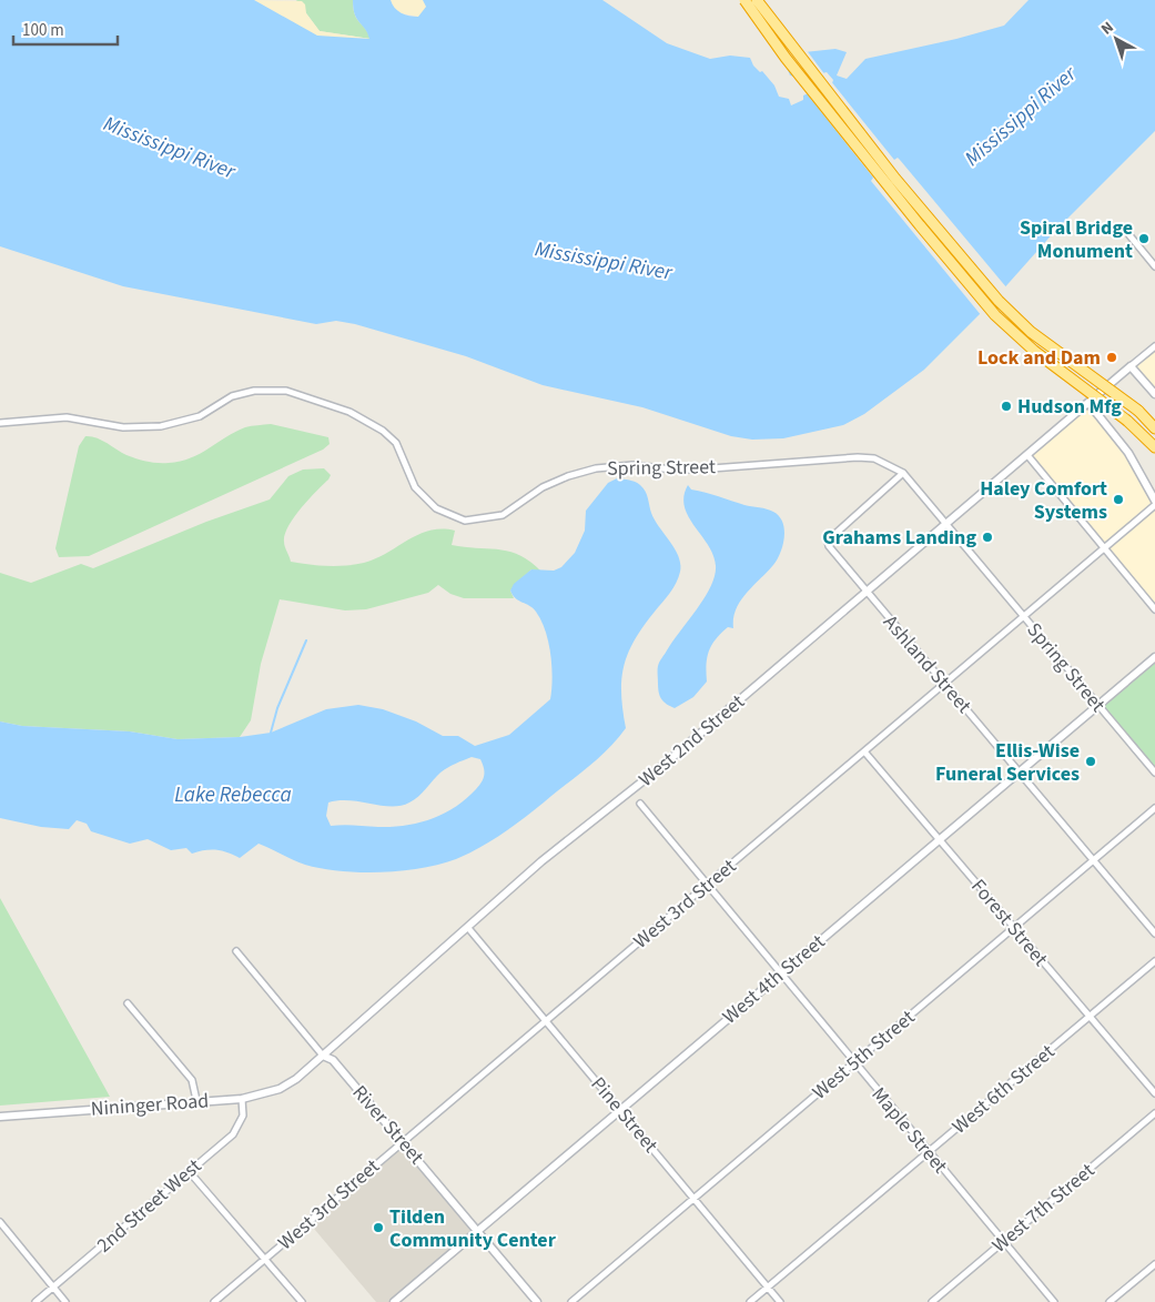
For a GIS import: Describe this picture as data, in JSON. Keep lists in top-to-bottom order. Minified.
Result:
{"streets":{"street":["Spring Street","Ashland Street","West 2nd Street","West 3rd Street","Forest Street","West 4th Street","West 5th Street","West 6th Street","Nininger Road","Pine Street","River Street","Maple Street","2nd Street West","West 7th Street"]},"crossings":[["Spring Street","Ashland Street"],["Spring Street","West 2nd Street"],["Spring Street","West 3rd Street"],["Spring Street","West 4th Street"],["Ashland Street","West 2nd Street"],["Ashland Street","West 3rd Street"],["Ashland Street","West 4th Street"],["Ashland Street","West 5th Street"],["West 2nd Street","Nininger Road"],["West 2nd Street","Pine Street"],["West 2nd Street","River Street"],["West 3rd Street","Forest Street"],["West 3rd Street","Pine Street"],["West 3rd Street","River Street"],["West 3rd Street","Maple Street"],["Forest Street","West 4th Street"],["Forest Street","West 5th Street"],["Forest Street","West 6th Street"],["West 4th Street","Pine Street"],["West 4th Street","River Street"],["West 4th Street","Maple Street"],["West 5th Street","Pine Street"],["West 5th Street","Maple Street"],["West 6th Street","Pine Street"],["West 6th Street","Maple Street"],["Nininger Road","2nd Street West"],["Maple Street","West 7th Street"]],"water":["Mississippi River","Lake Rebecca"],"places":["Spiral Bridge Monument","Lock and Dam","Hudson Mfg","Haley Comfort Systems","Grahams Landing","Ellis-Wise Funeral Services","Tilden Community Center"],"scale_bar":"100 m","north":"top left"}
